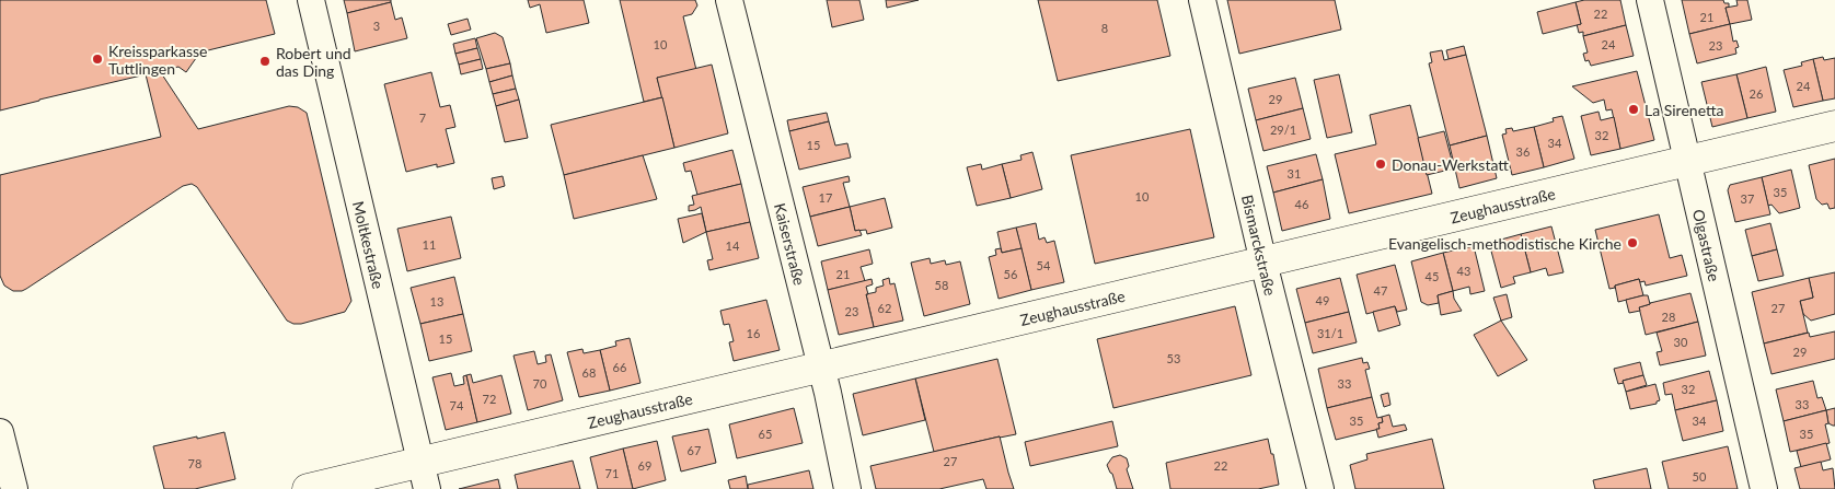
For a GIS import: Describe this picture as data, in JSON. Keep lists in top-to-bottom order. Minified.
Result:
{"streets":{"street":["Zeughausstraße","Kaiserstraße","Moltkestraße","Bismarckstraße","Olgastraße"]},"crossings":[["Zeughausstraße","Kaiserstraße"],["Zeughausstraße","Moltkestraße"],["Zeughausstraße","Bismarckstraße"],["Zeughausstraße","Olgastraße"]],"places":["Kreissparkasse Tuttlingen","Robert und das Ding","La Sirenetta","Donau-Werkstatt","Evangelisch-methodistische Kirche"],"house_numbers":["22","21","3","8","10","24","23","24","26","29","7","29/1","32","34","15","36","31","35","10","17","37","46","11","14","54","43","21","56","45","58","47","49","13","62","27","23","28","16","31/1","15","30","29","53","66","68","70","33","32","72","33","74","35","34","65","35","67","27","78","69","22","71","50"]}
